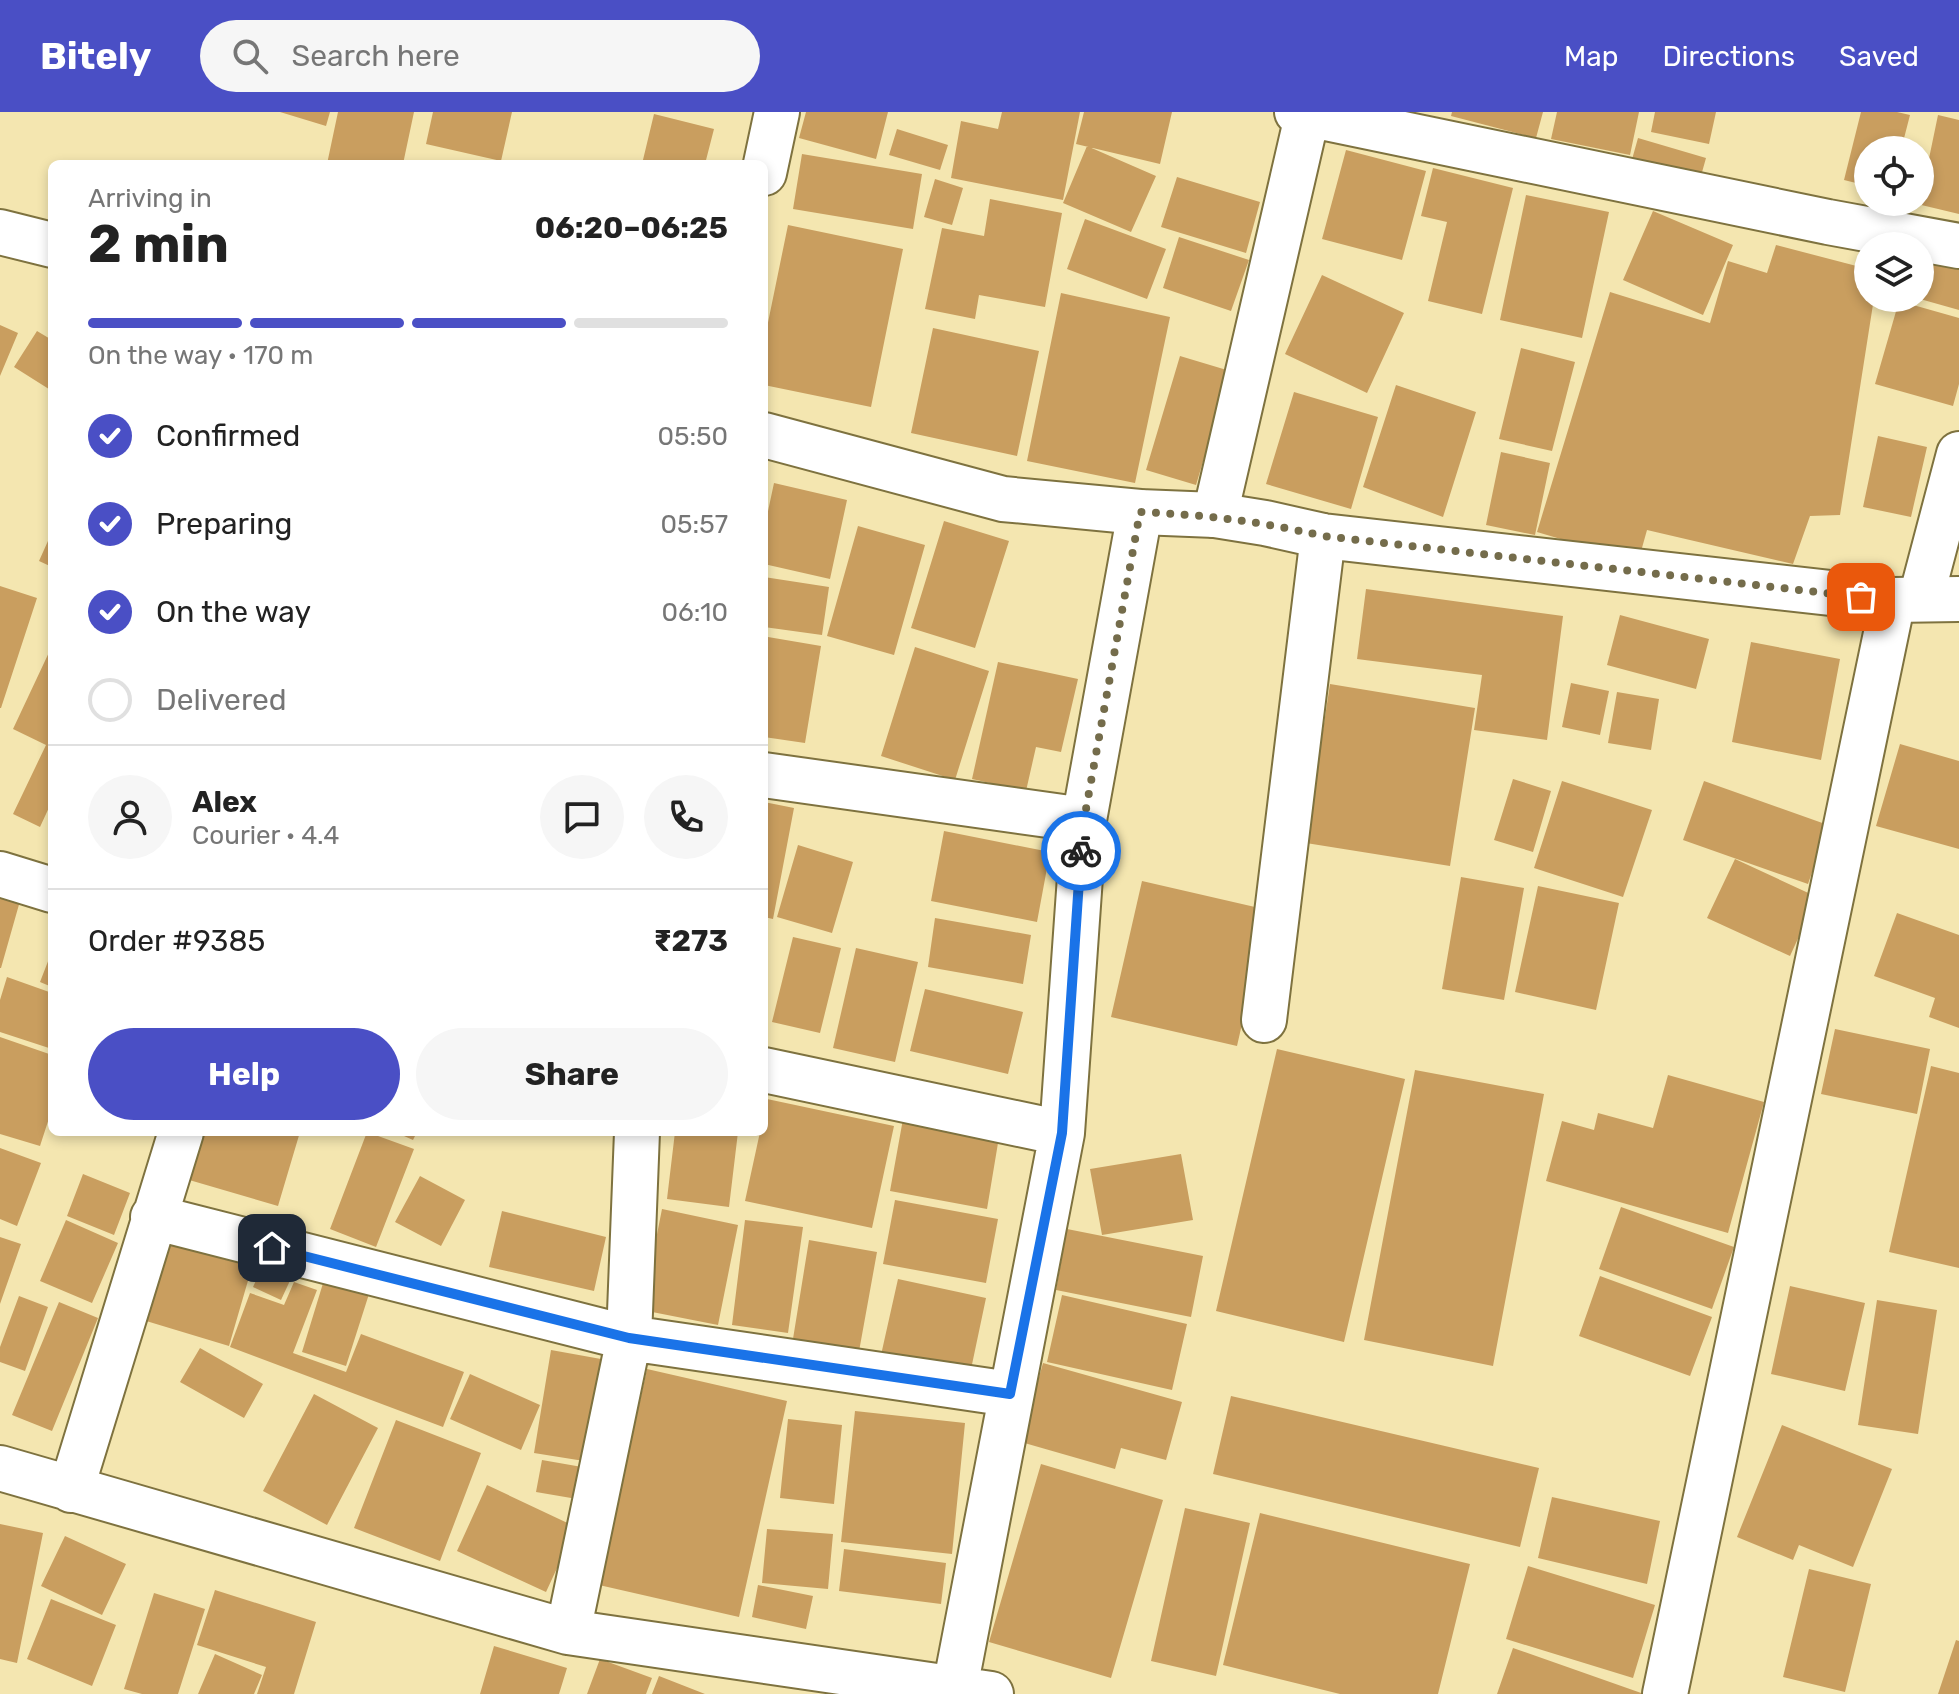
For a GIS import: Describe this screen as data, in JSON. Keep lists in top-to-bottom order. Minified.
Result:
{"page":{"header":"Bitely","search":"Search here","nav":["Map","Directions","Saved"],"heading":["2 min","Arriving in","06:20–06:25"],"panel":["Alex","Courier · 4.4","Order #9385","₹273"],"bar":"On the way · 170 m","list":[["Confirmed","05:50"],["Preparing","05:57"],["On the way","06:10"],"Delivered"],"buttons":["Help","Share"]}}
